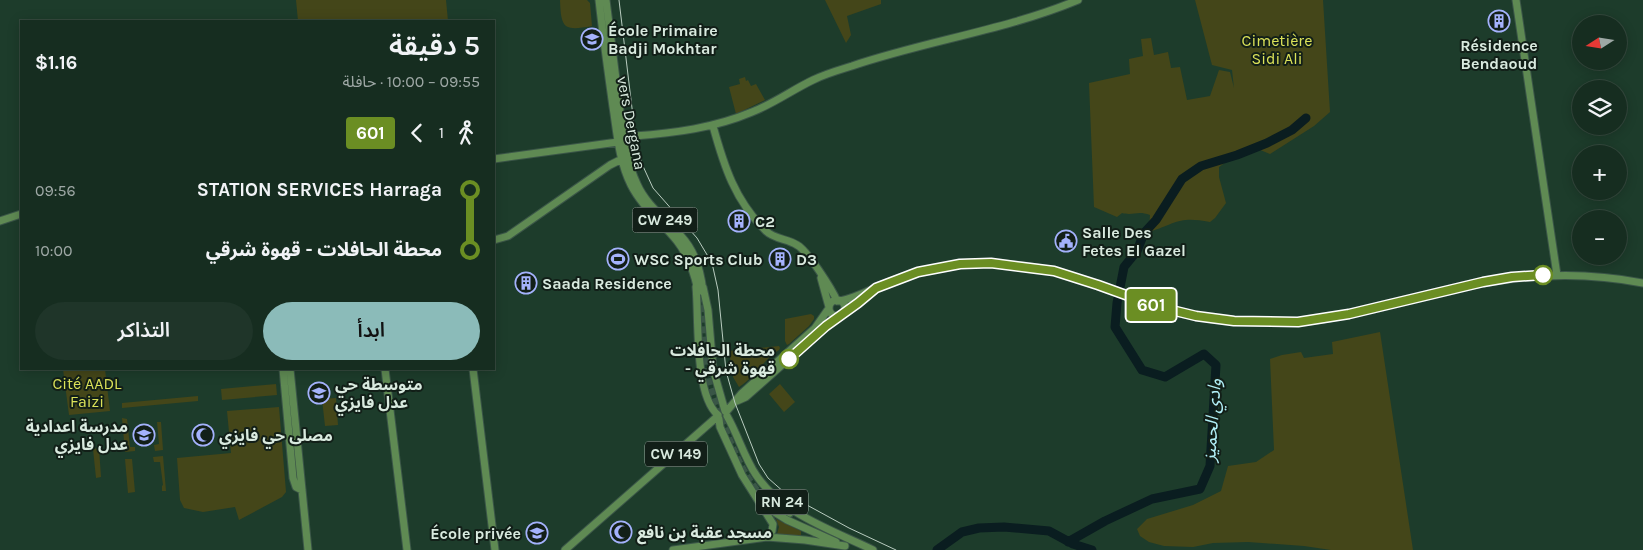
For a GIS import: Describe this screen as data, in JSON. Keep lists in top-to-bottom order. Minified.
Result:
{"streets":{"main road":["vers Dergana","CW 249","CW 149","RN 24"]},"crossings":[["vers Dergana","CW 249"]],"water":["وادي الحميز"],"parks":["Cimetière Sidi Ali","Cité AADL Faizi"],"places":{"building":["Résidence Bendaoud","C2","D3","Saada Residence"],"school or university":["École Primaire Badji Mokhtar","متوسطة حي عدل فايزي","مدرسة اعدادية عدل فايزي","École privée"],"public building":["Salle Des Fetes El Gazel"],"sports":["WSC Sports Club"],"other":["محطة الحافلات - قهوة شرقي"],"mosque":["مصلى حي فايزي","مسجد عقبة بن نافع"]},"lines":["bus line 601"],"north":"left","page":{"on_map":"601","map_buttons":["+","−"],"heading":["5 دقيقة","09:55 – 10:00 · حافلة","$1.16"],"legs":["1","601"],"list":[{"name":"STATION SERVICES Harraga","value":"09:56"},{"name":"محطة الحافلات - قهوة شرقي","value":"10:00"}],"buttons":["ابدأ","التذاكر"]}}
